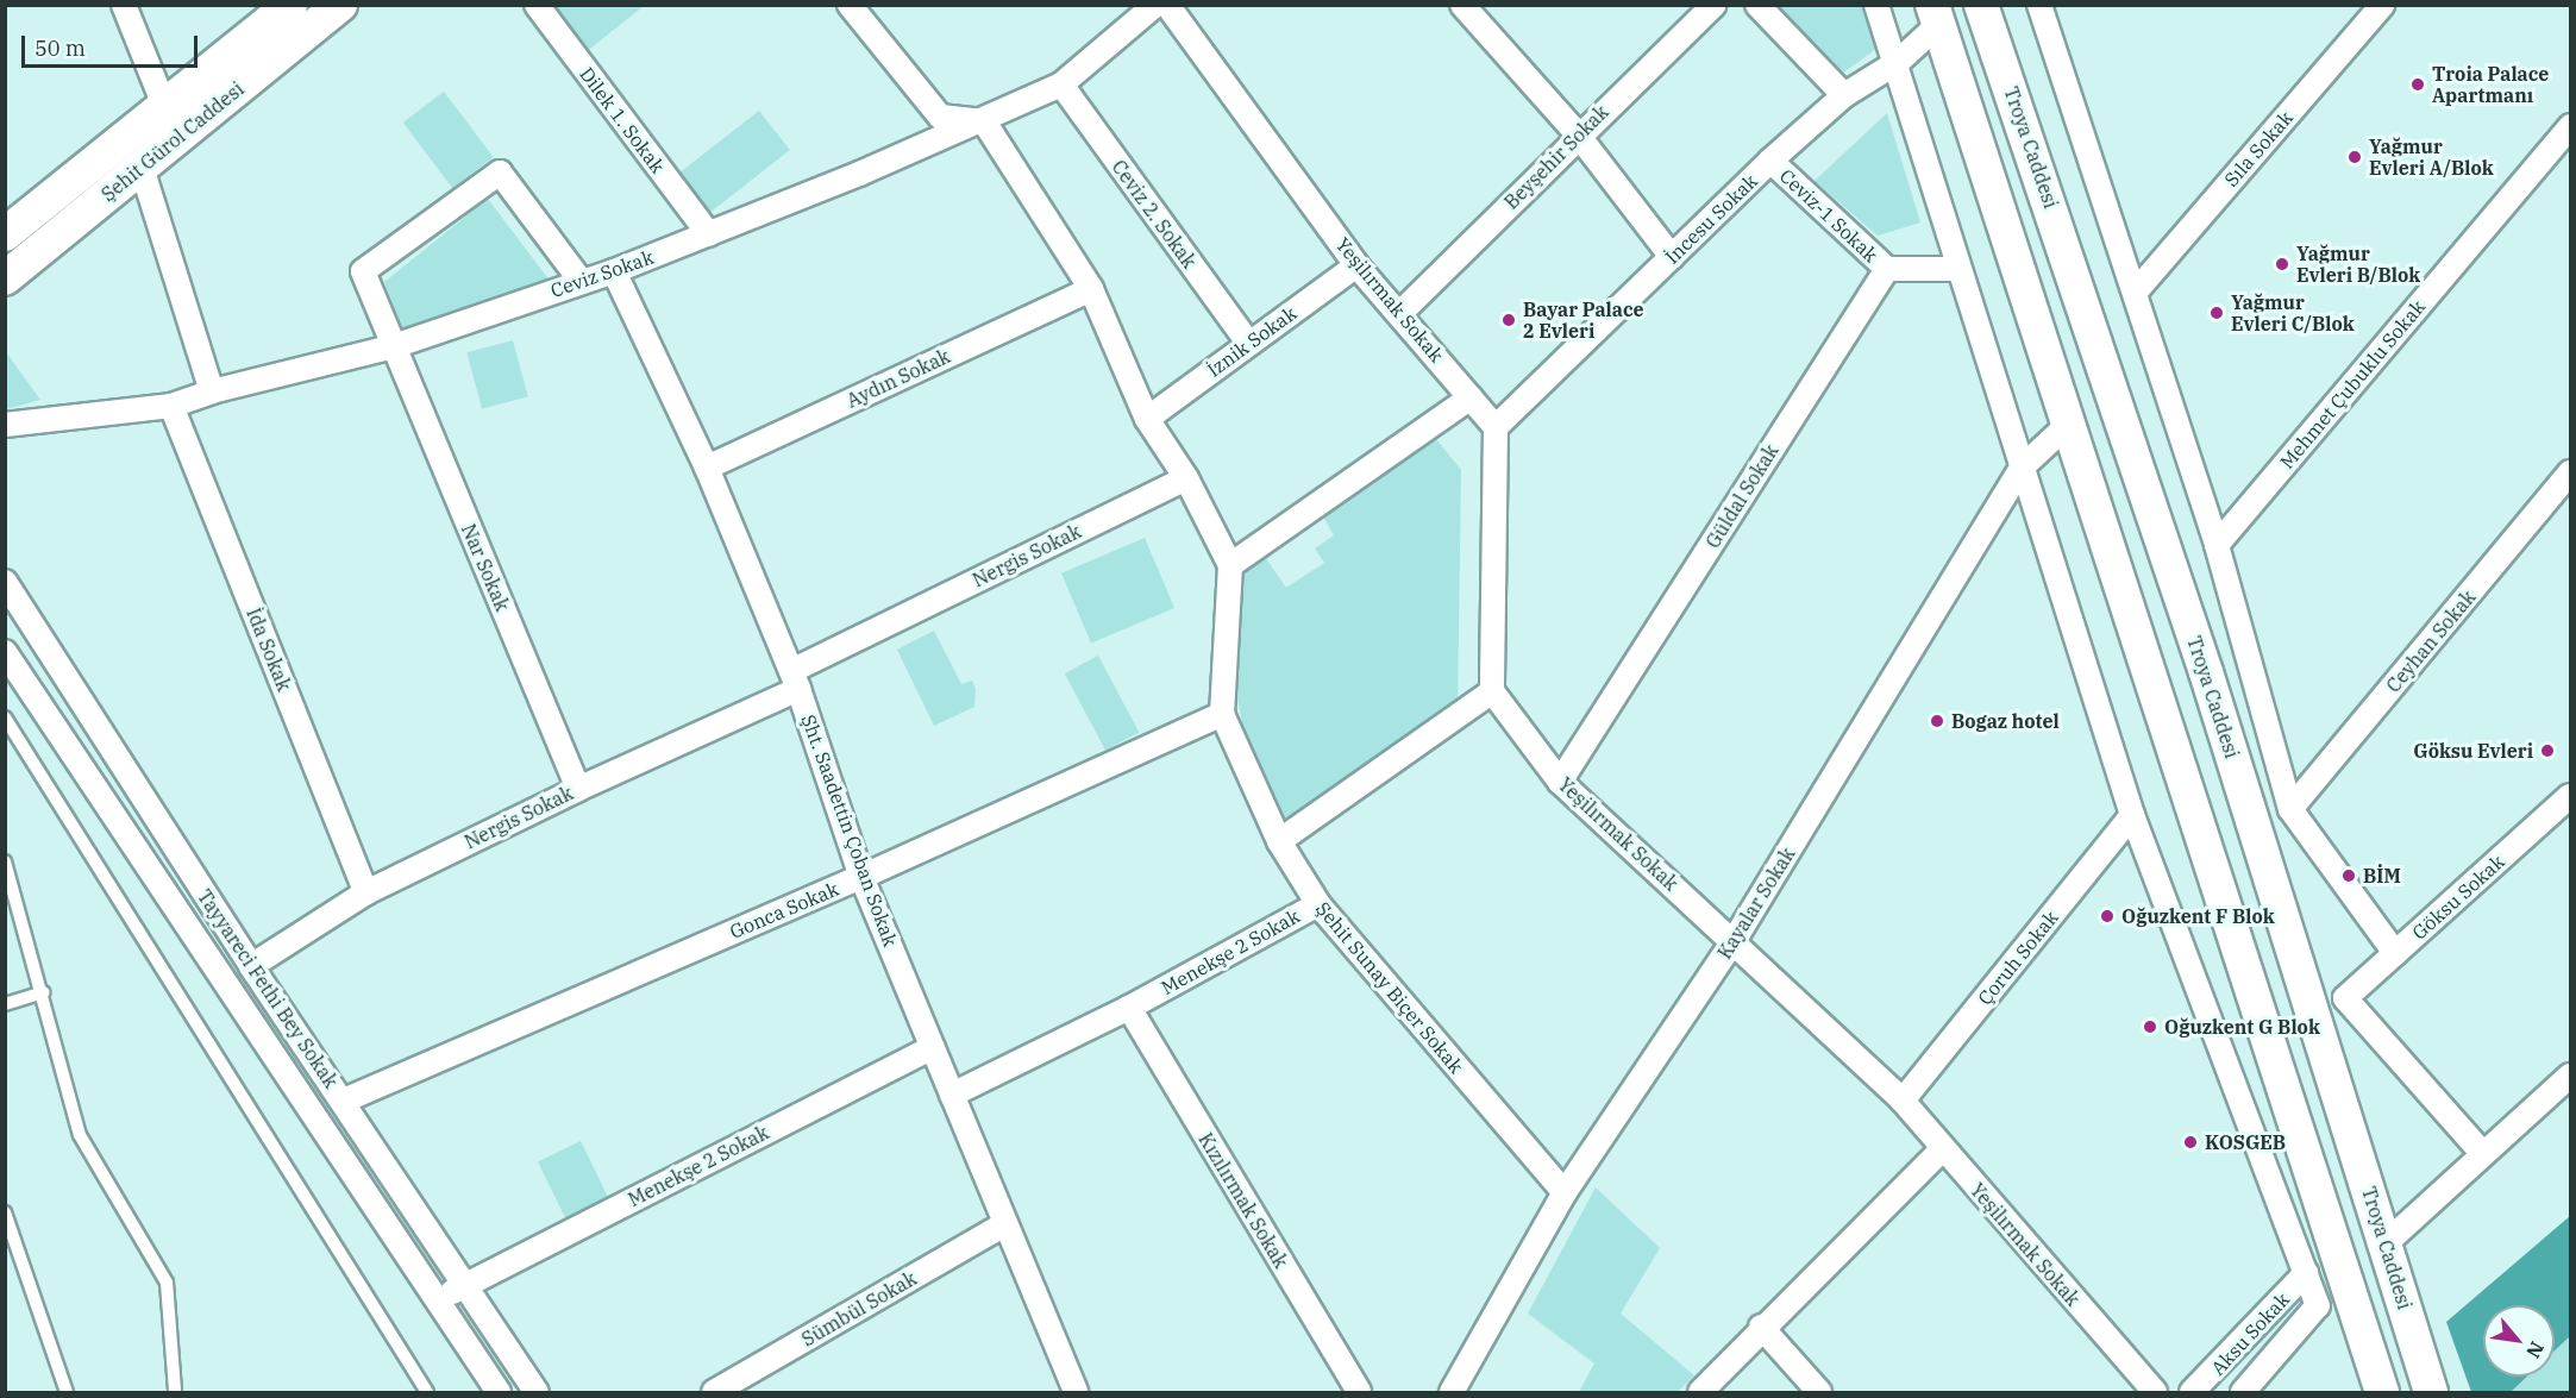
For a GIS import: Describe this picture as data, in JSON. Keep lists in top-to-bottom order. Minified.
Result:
{"streets":{"main road":["Şehit Gürol Caddesi","Troya Caddesi"],"street":["Dilek 1. Sokak","Sıla Sokak","Beyşehir Sokak","Ceviz 2. Sokak","Ceviz-1 Sokak","İncesu Sokak","Ceviz Sokak","Yeşilırmak Sokak","İznik Sokak","Aydın Sokak","Mehmet Çubuklu Sokak","Güldal Sokak","Nergis Sokak","Nar Sokak","Ceyhan Sokak","İda Sokak","Şht. Saadettin Çoban Sokak","Göksu Sokak","Kayalar Sokak","Gonca Sokak","Menekşe 2 Sokak","Çoruh Sokak","Şehit Sunay Biçer Sokak","Tayyareci Fethi Bey Sokak","Kızılırmak Sokak","Sümbül Sokak","Aksu Sokak"]},"crossings":[["Dilek 1. Sokak","Ceviz Sokak"],["Beyşehir Sokak","Yeşilırmak Sokak"],["Ceviz 2. Sokak","Ceviz Sokak"],["Ceviz 2. Sokak","İznik Sokak"],["Ceviz-1 Sokak","İncesu Sokak"],["Ceviz-1 Sokak","Güldal Sokak"],["İncesu Sokak","Yeşilırmak Sokak"],["Ceviz Sokak","Nar Sokak"],["Ceviz Sokak","İda Sokak"],["Ceviz Sokak","Şht. Saadettin Çoban Sokak"],["Ceviz Sokak","Şehit Sunay Biçer Sokak"],["Yeşilırmak Sokak","İznik Sokak"],["Yeşilırmak Sokak","Güldal Sokak"],["Yeşilırmak Sokak","Kayalar Sokak"],["Yeşilırmak Sokak","Çoruh Sokak"],["İznik Sokak","Şehit Sunay Biçer Sokak"],["Aydın Sokak","Şht. Saadettin Çoban Sokak"],["Aydın Sokak","Şehit Sunay Biçer Sokak"],["Nergis Sokak","Nar Sokak"],["Nergis Sokak","İda Sokak"],["Nergis Sokak","Şht. Saadettin Çoban Sokak"],["Nergis Sokak","Şehit Sunay Biçer Sokak"],["Nergis Sokak","Tayyareci Fethi Bey Sokak"],["Şht. Saadettin Çoban Sokak","Gonca Sokak"],["Şht. Saadettin Çoban Sokak","Menekşe 2 Sokak"],["Şht. Saadettin Çoban Sokak","Sümbül Sokak"],["Kayalar Sokak","Şehit Sunay Biçer Sokak"],["Gonca Sokak","Şehit Sunay Biçer Sokak"],["Gonca Sokak","Tayyareci Fethi Bey Sokak"],["Menekşe 2 Sokak","Şehit Sunay Biçer Sokak"],["Menekşe 2 Sokak","Tayyareci Fethi Bey Sokak"],["Menekşe 2 Sokak","Kızılırmak Sokak"]],"places":["Troia Palace Apartmanı","Yağmur Evleri A/Blok","Yağmur Evleri B/Blok","Yağmur Evleri C/Blok","Bayar Palace 2 Evleri","Bogaz hotel","Göksu Evleri","BİM","Oğuzkent F Blok","Oğuzkent G Blok","KOSGEB"],"scale_bar":"50 m","north":"bottom right"}
